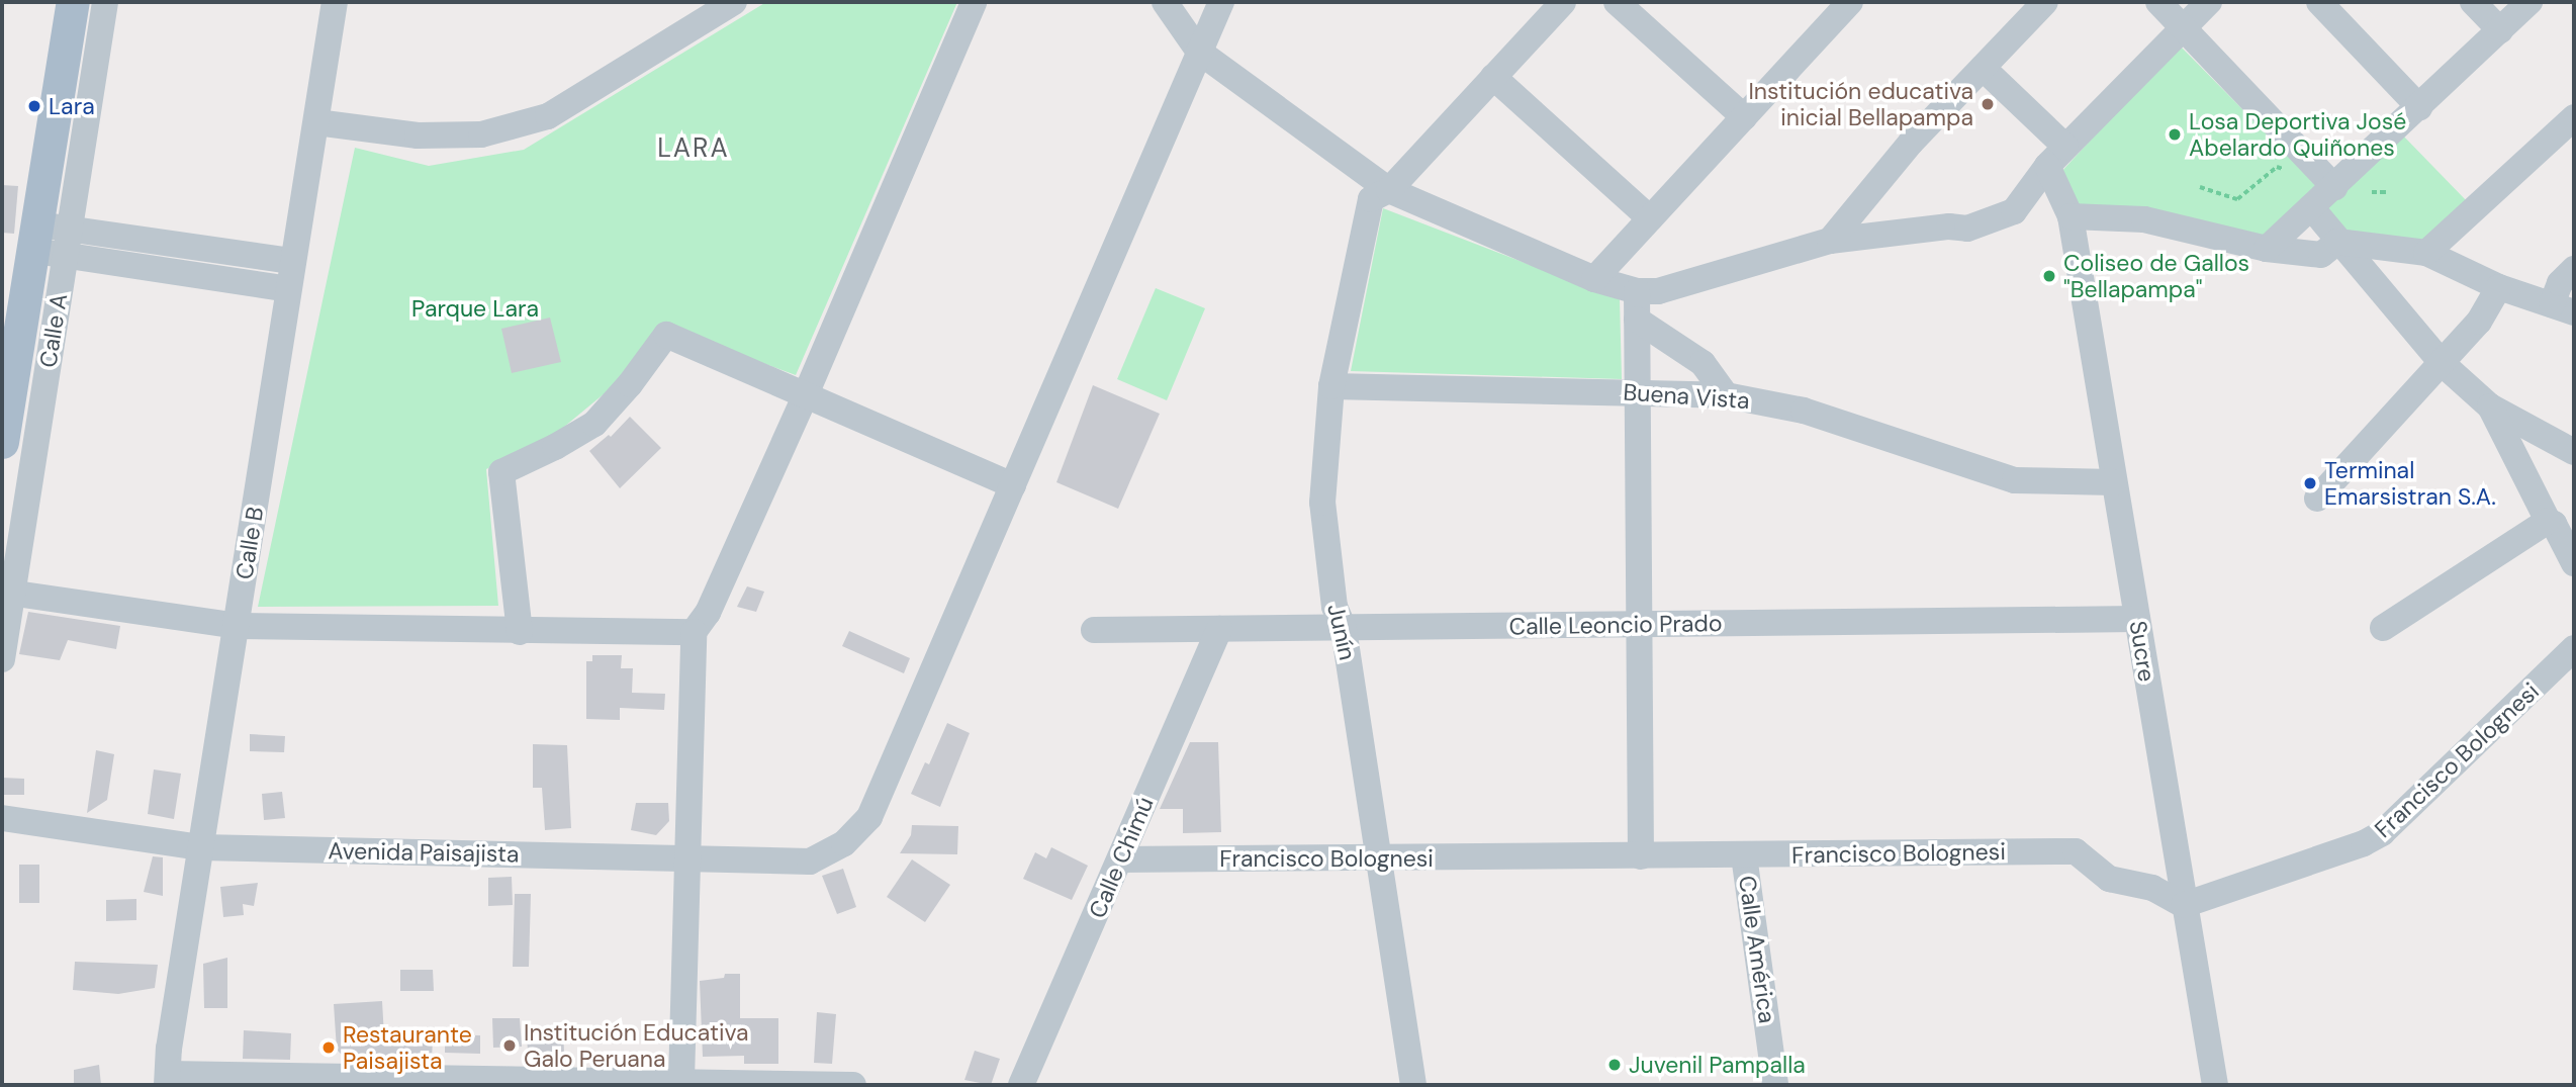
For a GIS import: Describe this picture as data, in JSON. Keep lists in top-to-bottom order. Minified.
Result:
{"streets":{"street":["Calle A","Buena Vista","Calle B","Calle Leoncio Prado","Junín","Sucre","Francisco Bolognesi","Avenida Paisajista","Calle Chimú","Calle América"]},"crossings":[["Buena Vista","Junín"],["Buena Vista","Sucre"],["Calle B","Avenida Paisajista"],["Calle Leoncio Prado","Junín"],["Calle Leoncio Prado","Sucre"],["Calle Leoncio Prado","Calle Chimú"],["Junín","Francisco Bolognesi"],["Sucre","Francisco Bolognesi"],["Francisco Bolognesi","Calle Chimú"],["Francisco Bolognesi","Calle América"]],"districts":["LARA"],"parks":["Parque Lara"],"places":["Institución educativa inicial Bellapampa","Lara","Losa Deportiva José Abelardo Quiñones","Coliseo de Gallos \"Bellapampa\"","Terminal Emarsistran S.A.","Institución Educativa Galo Peruana","Restaurante Paisajista","Juvenil Pampalla"]}
